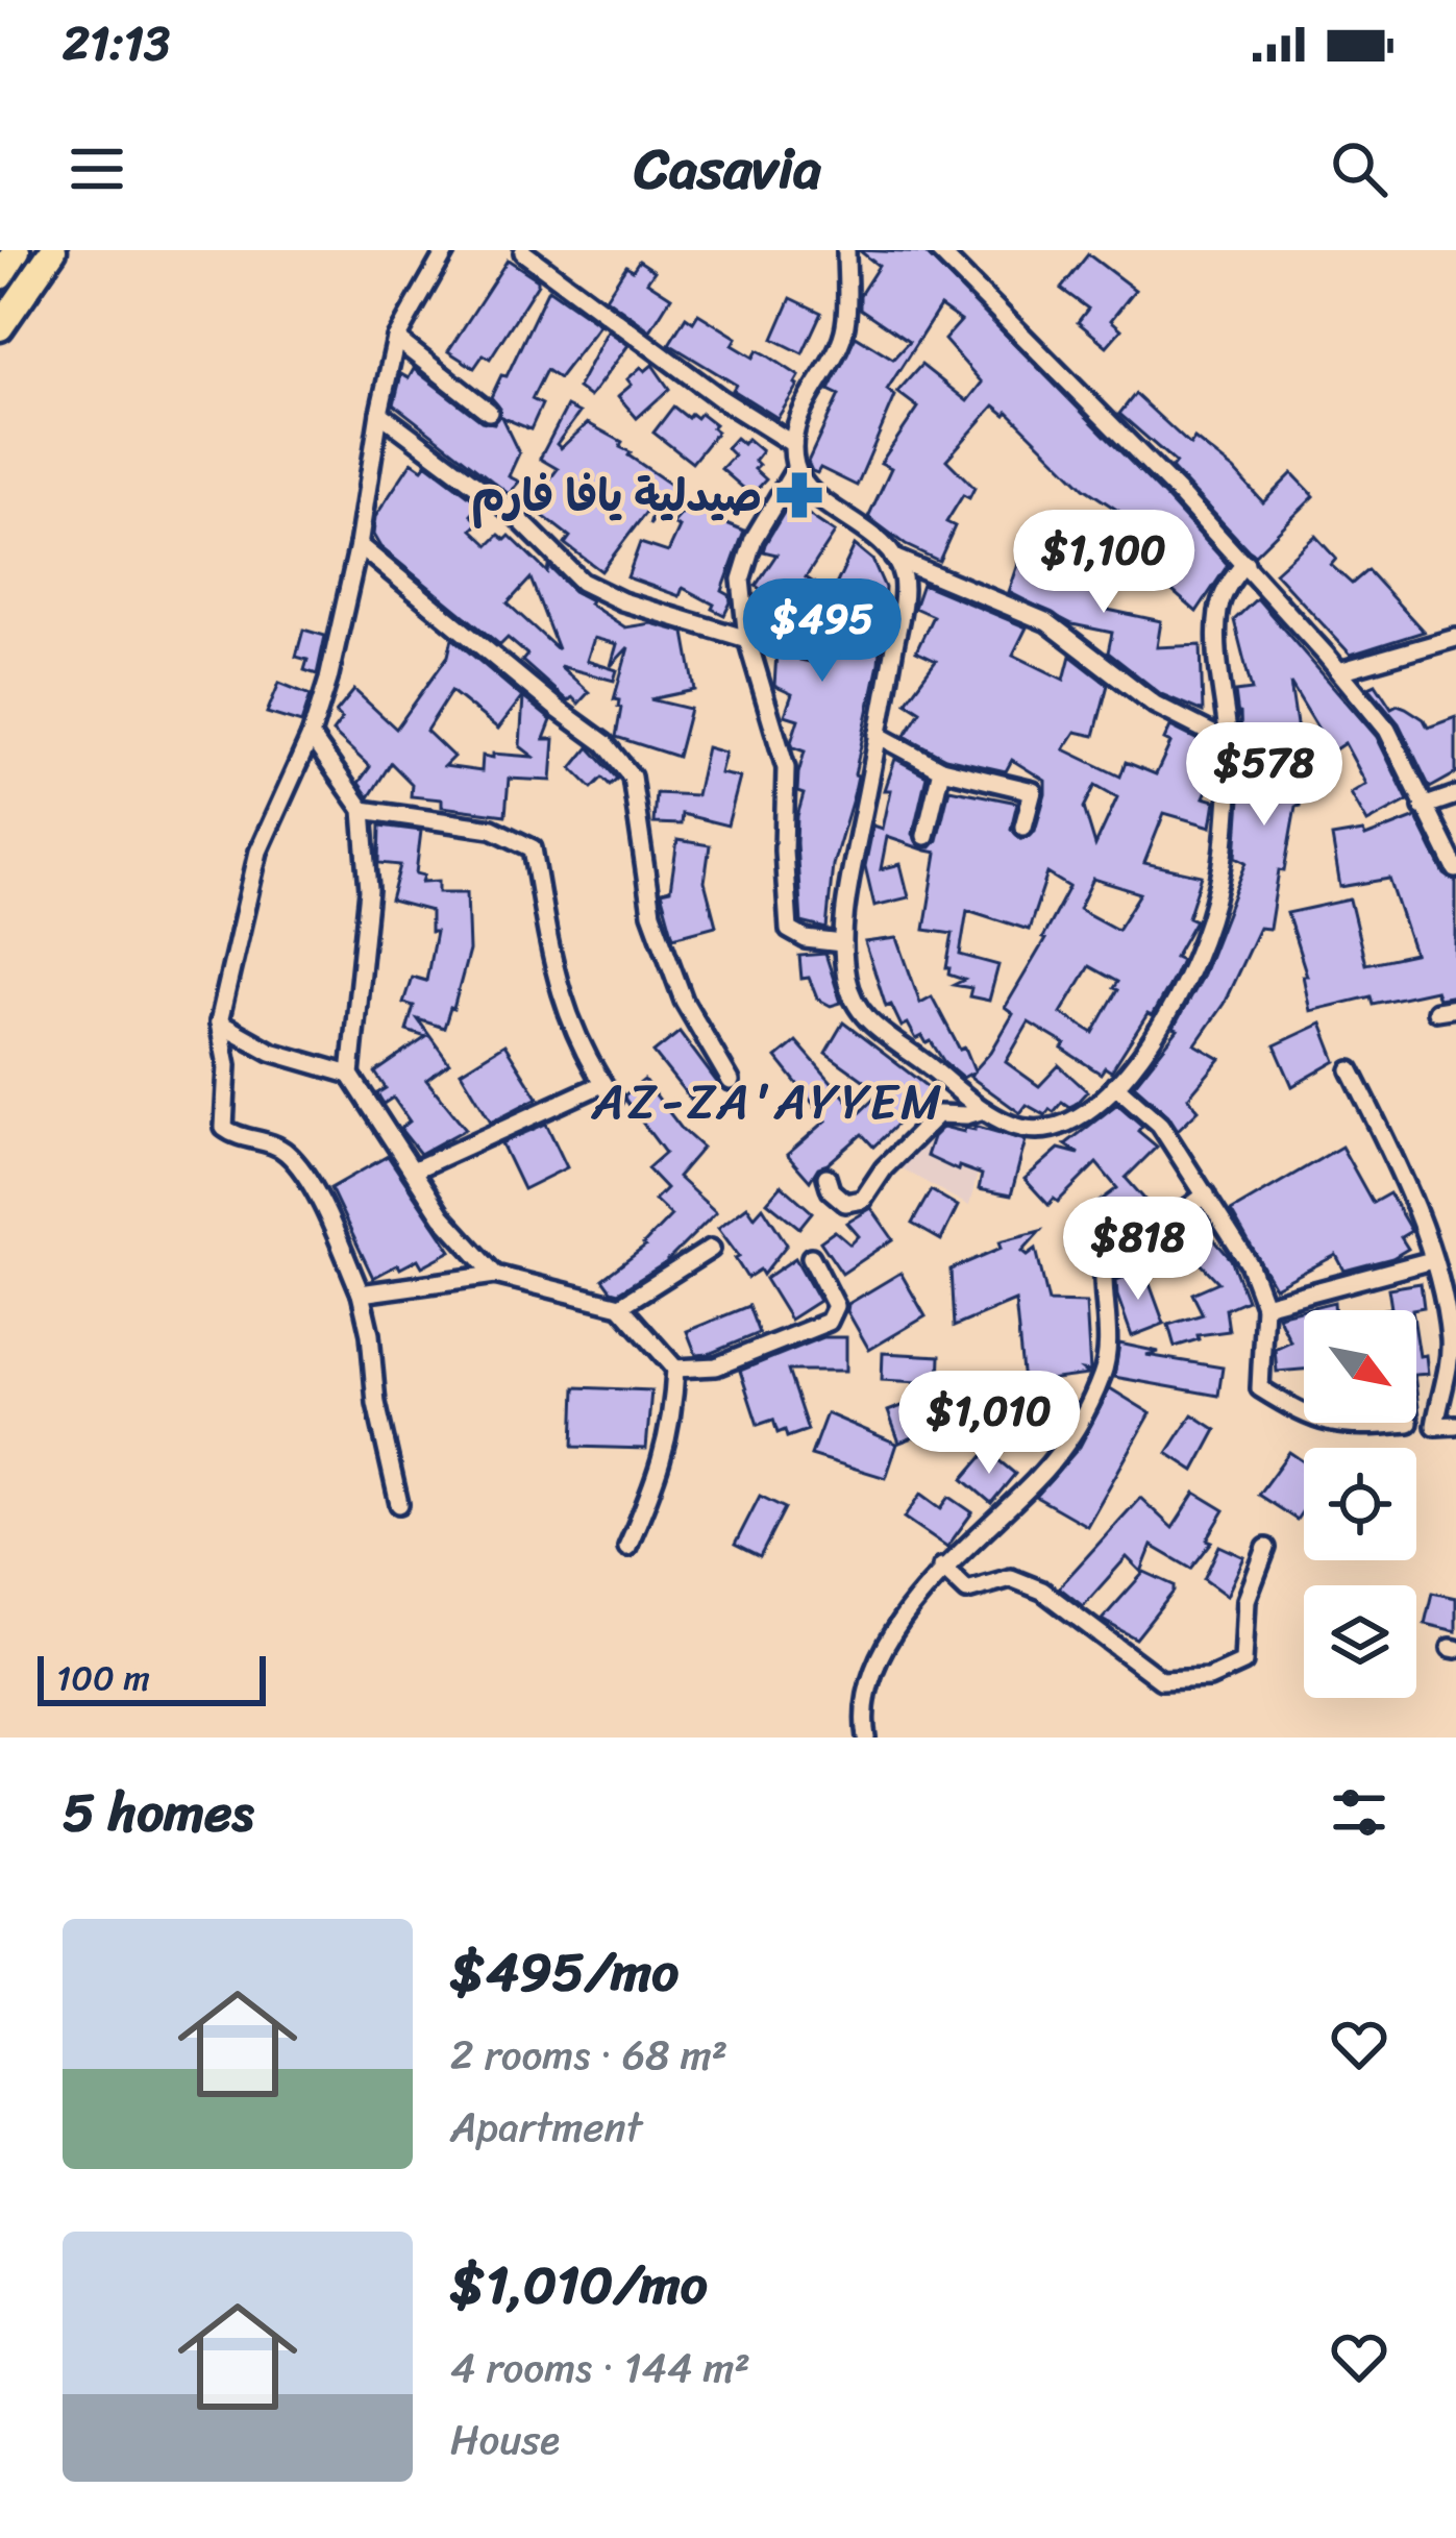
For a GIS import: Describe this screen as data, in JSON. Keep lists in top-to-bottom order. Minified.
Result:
{"districts":["AZ-ZA'AYYEM"],"places":{"pharmacy":["صيدلية يافا فارم"]},"scale_bar":"100 m","north":"bottom right","page":{"status":"21:13","header":"Casavia","price":["$1,100","$495","$578","$818","$1,010"],"scale":"100 m","heading":"5 homes","list":[{"name":"$495/mo","note":"2 rooms · 68 m² · Apartment"},{"name":"$1,010/mo","note":"4 rooms · 144 m² · House"}]}}
